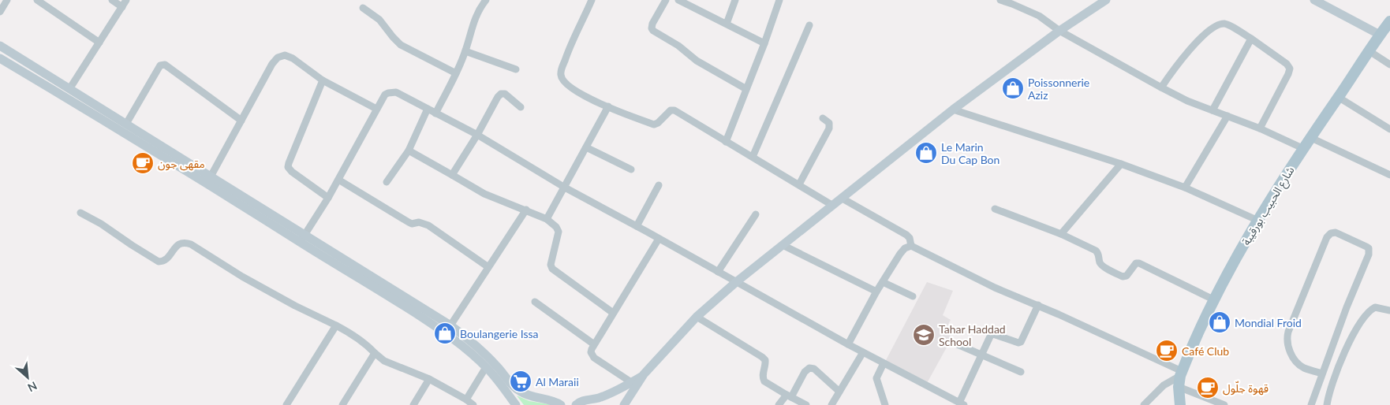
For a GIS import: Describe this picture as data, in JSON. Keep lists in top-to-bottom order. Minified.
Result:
{"streets":{"main road":["شارع الحبيب بورقيبة"]},"places":{"shop":["Poissonnerie Aziz","Le Marin Du Cap Bon","Mondial Froid","Boulangerie Issa"],"cafe":["مقهى جون","Café Club","قهوة جلّول"],"school or university":["Tahar Haddad School"],"supermarket":["Al Maraii"]},"north":"bottom right"}
